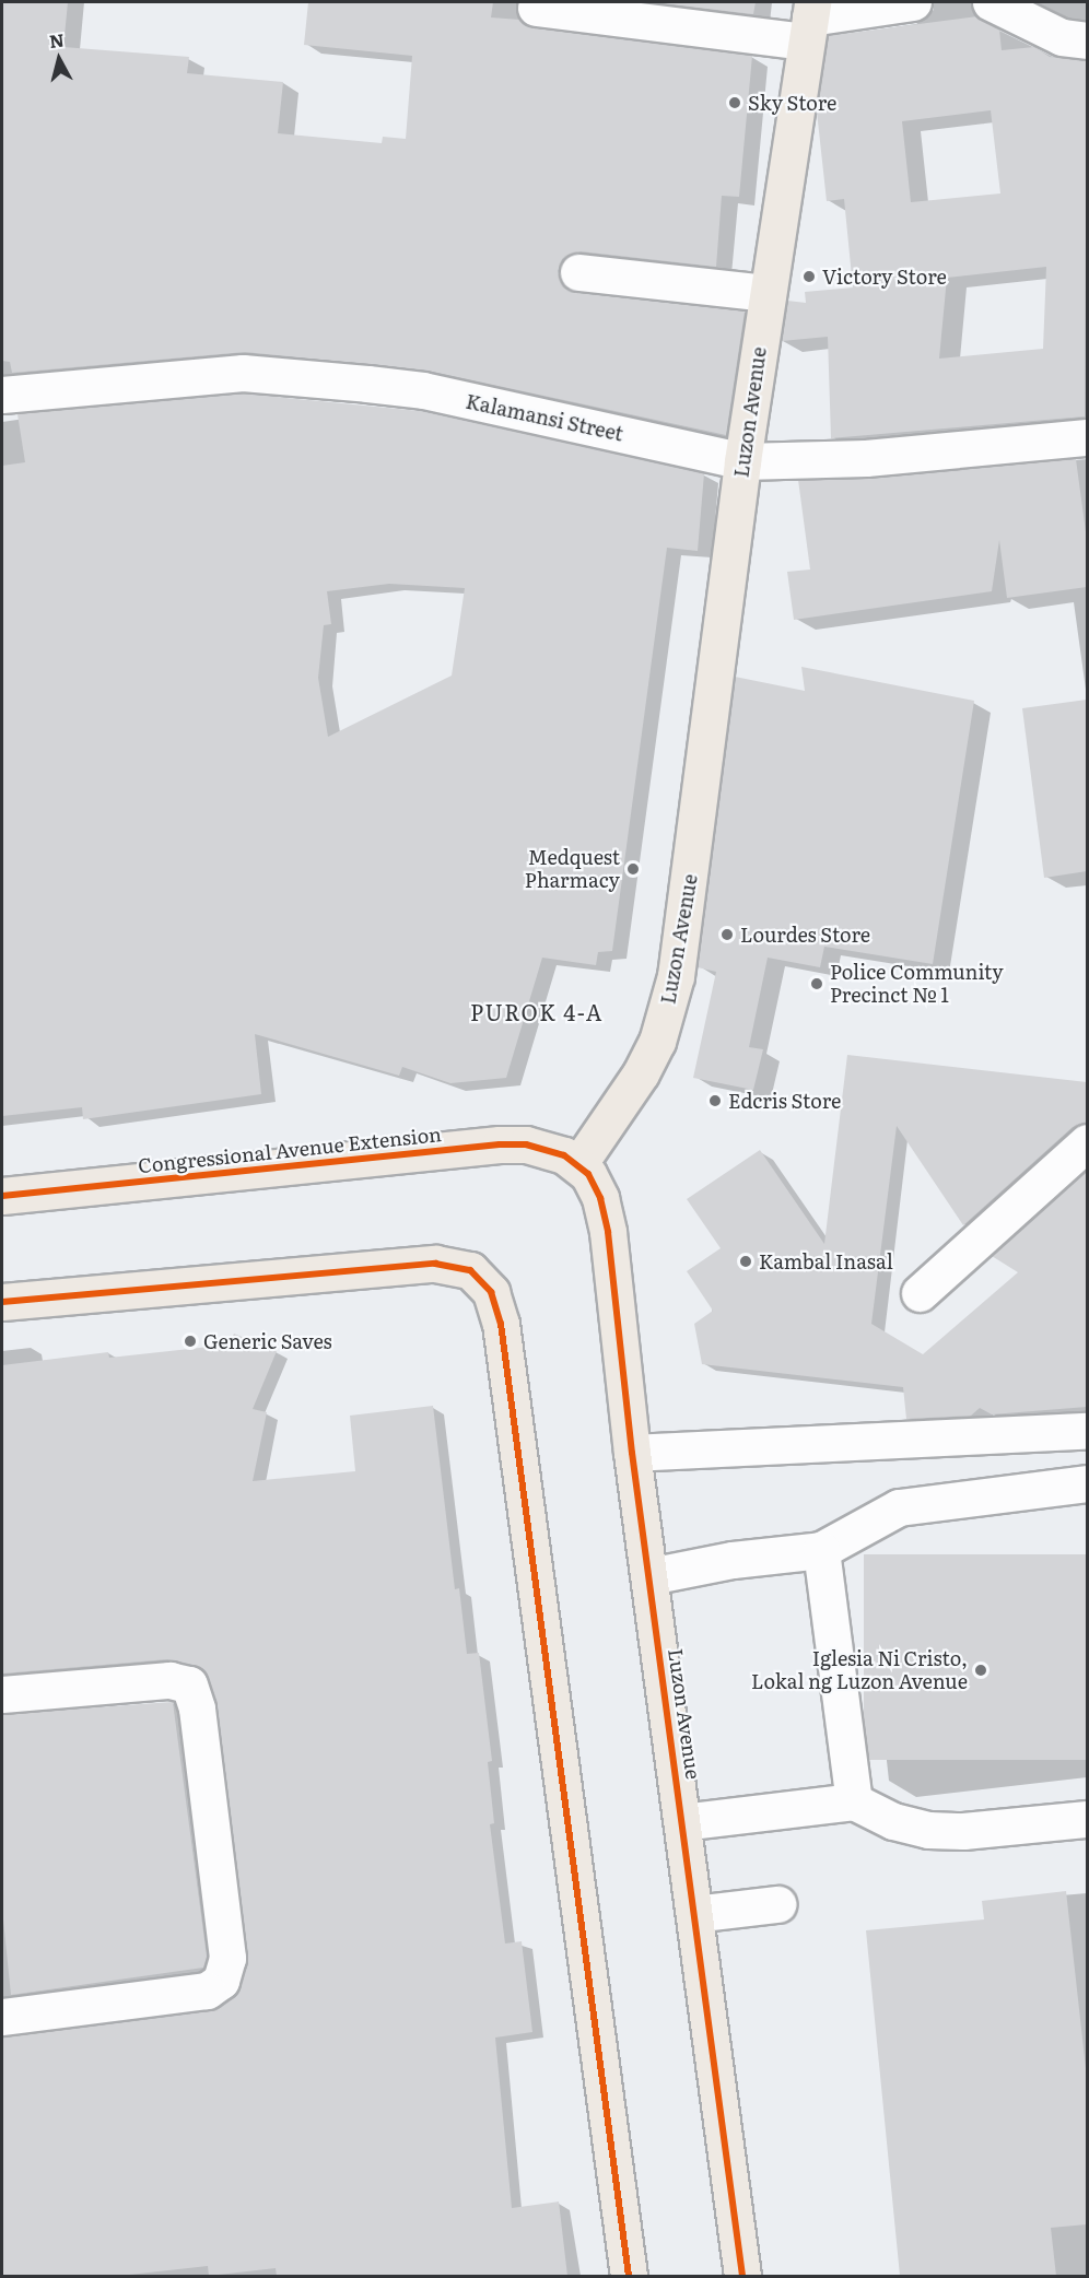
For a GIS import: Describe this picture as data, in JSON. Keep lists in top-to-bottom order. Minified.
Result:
{"streets":{"main road":["Luzon Avenue","Congressional Avenue Extension"],"street":["Kalamansi Street"]},"crossings":[["Luzon Avenue","Kalamansi Street"],["Luzon Avenue","Congressional Avenue Extension"]],"districts":["PUROK 4-A"],"places":["Sky Store","Victory Store","Medquest Pharmacy","Lourdes Store","Police Community Precinct № 1","Edcris Store","Kambal Inasal","Generic Saves","Iglesia Ni Cristo, Lokal ng Luzon Avenue"],"north":"top"}
